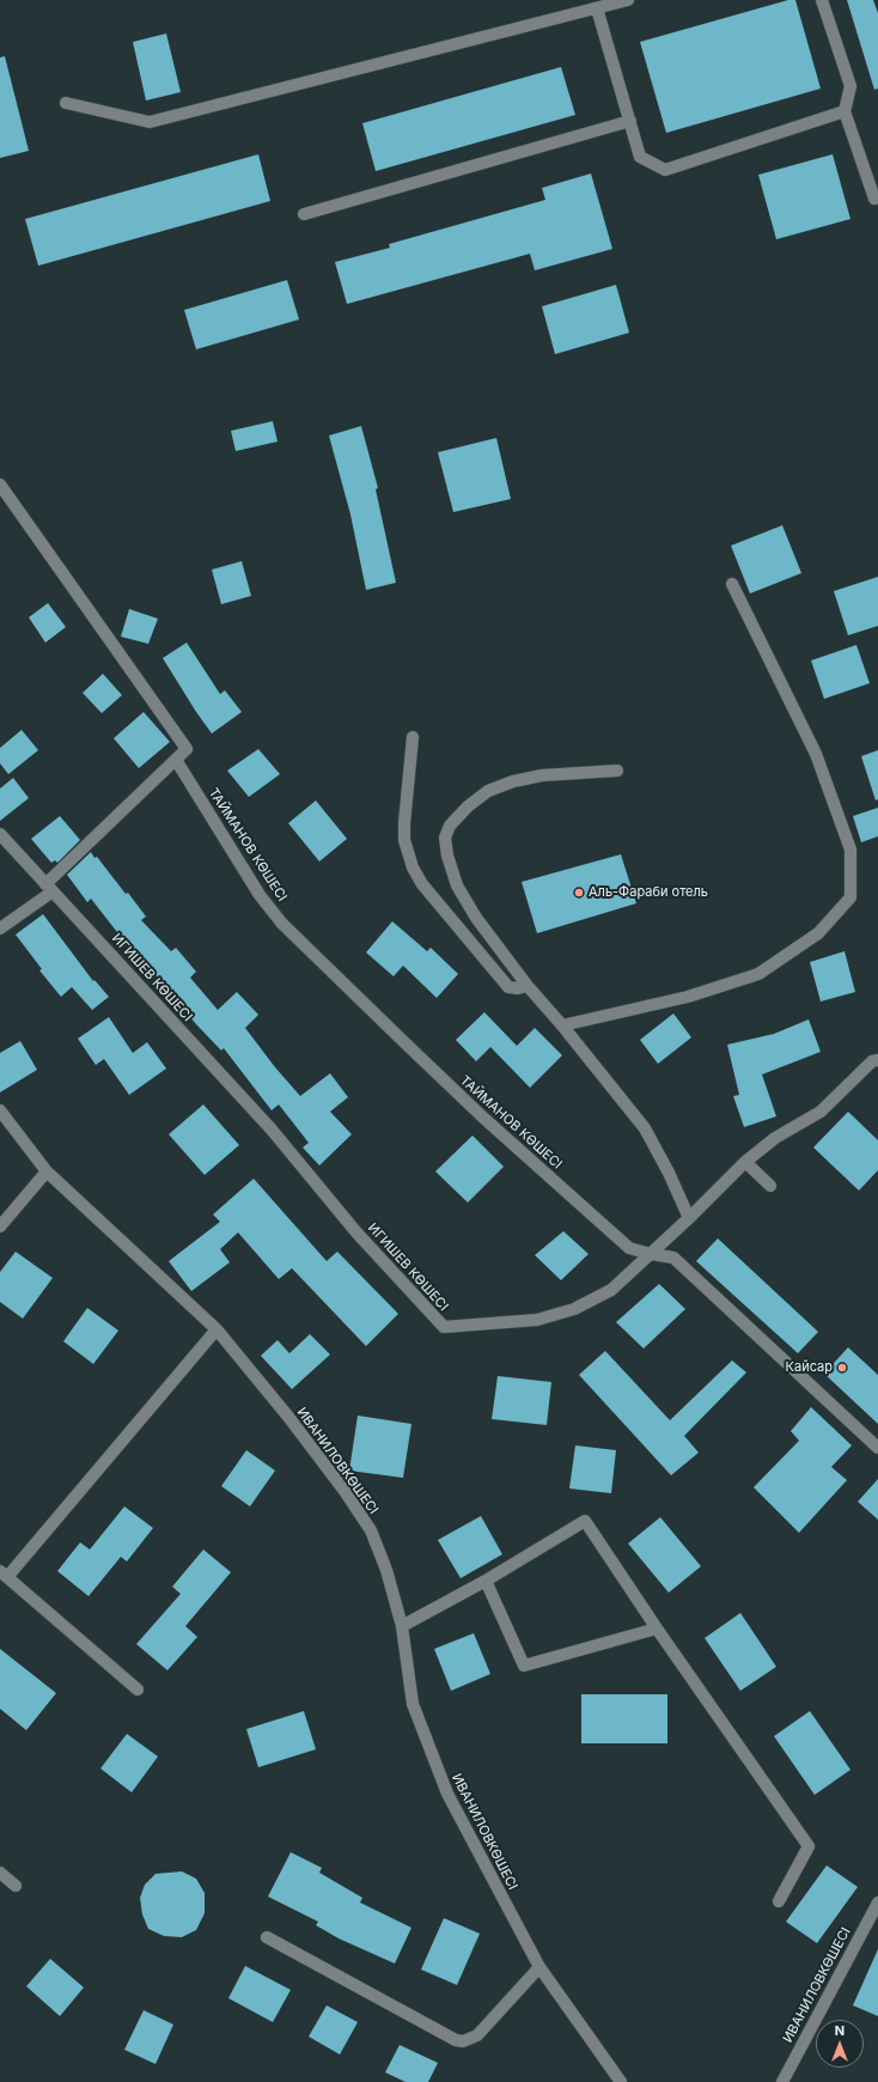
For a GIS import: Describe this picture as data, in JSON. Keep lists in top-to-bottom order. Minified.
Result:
{"streets":{"street":["ТАЙМАНОВ КӨШЕСІ","ИГИШЕВ КӨШЕСІ","ИВАНИЛОВКӨШЕСІ"]},"crossings":[["ТАЙМАНОВ КӨШЕСІ","ИГИШЕВ КӨШЕСІ"]],"places":["Аль-Фараби отель","Кайсар"],"north":"top"}
